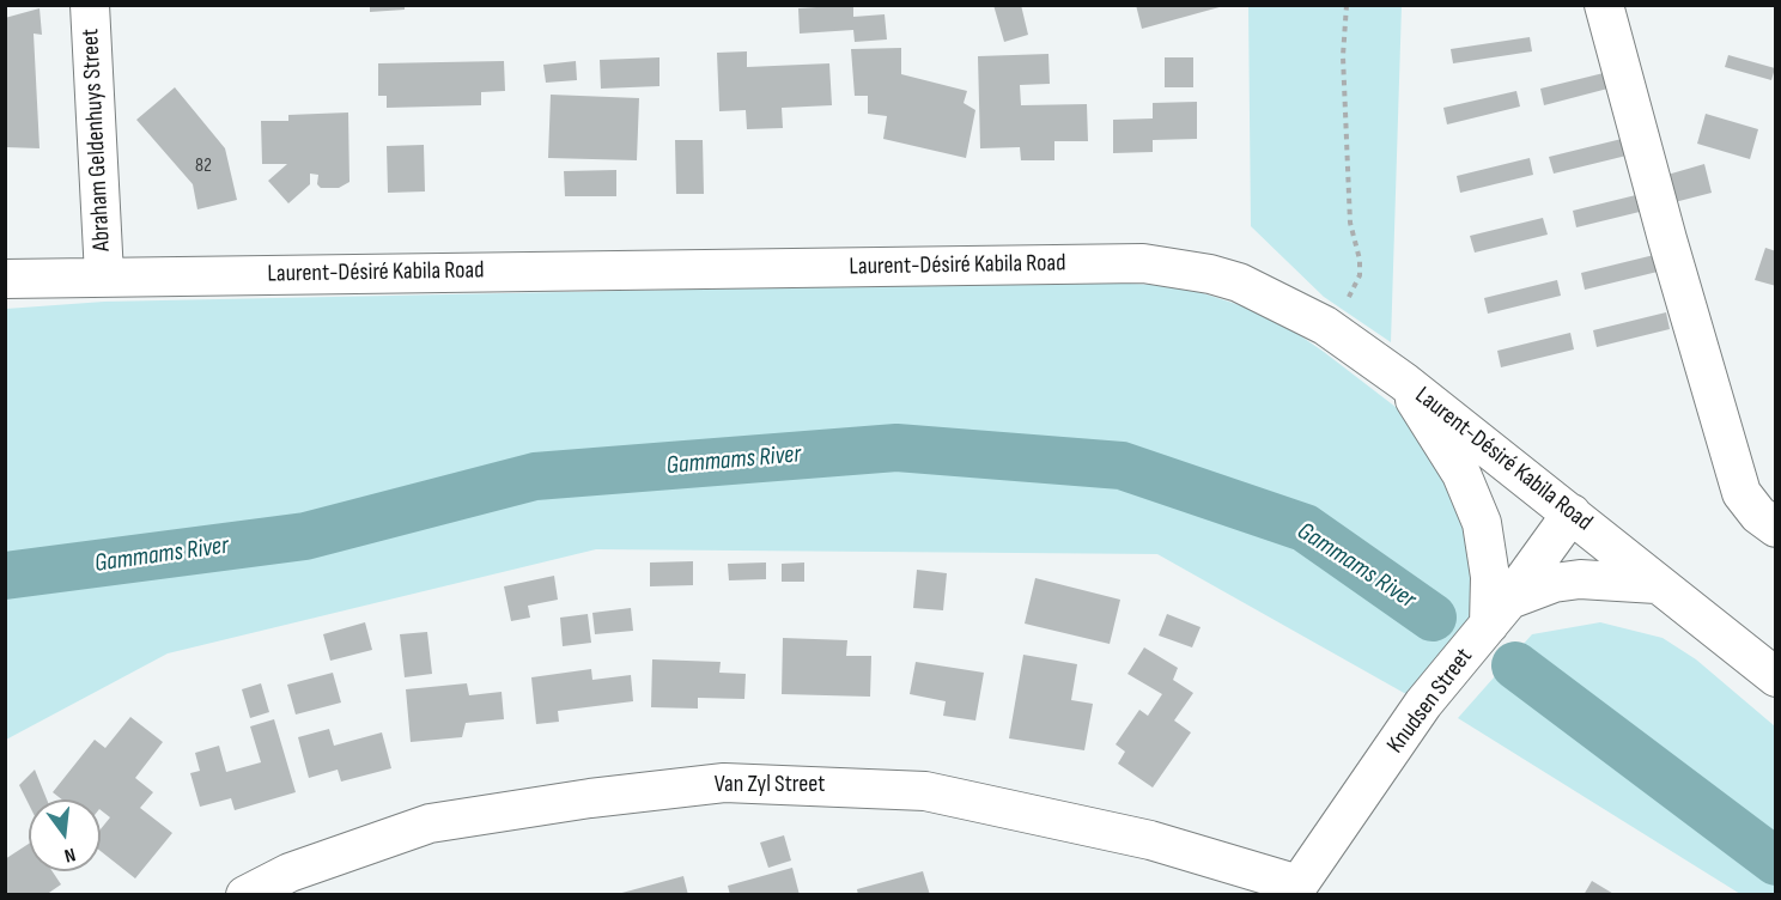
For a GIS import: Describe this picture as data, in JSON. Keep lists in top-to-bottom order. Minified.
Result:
{"streets":{"street":["Abraham Geldenhuys Street","Laurent-Désiré Kabila Road","Knudsen Street","Van Zyl Street"]},"crossings":[["Abraham Geldenhuys Street","Laurent-Désiré Kabila Road"],["Laurent-Désiré Kabila Road","Knudsen Street"],["Knudsen Street","Van Zyl Street"]],"water":["Gammams River"],"house_numbers":["82"],"north":"bottom"}
